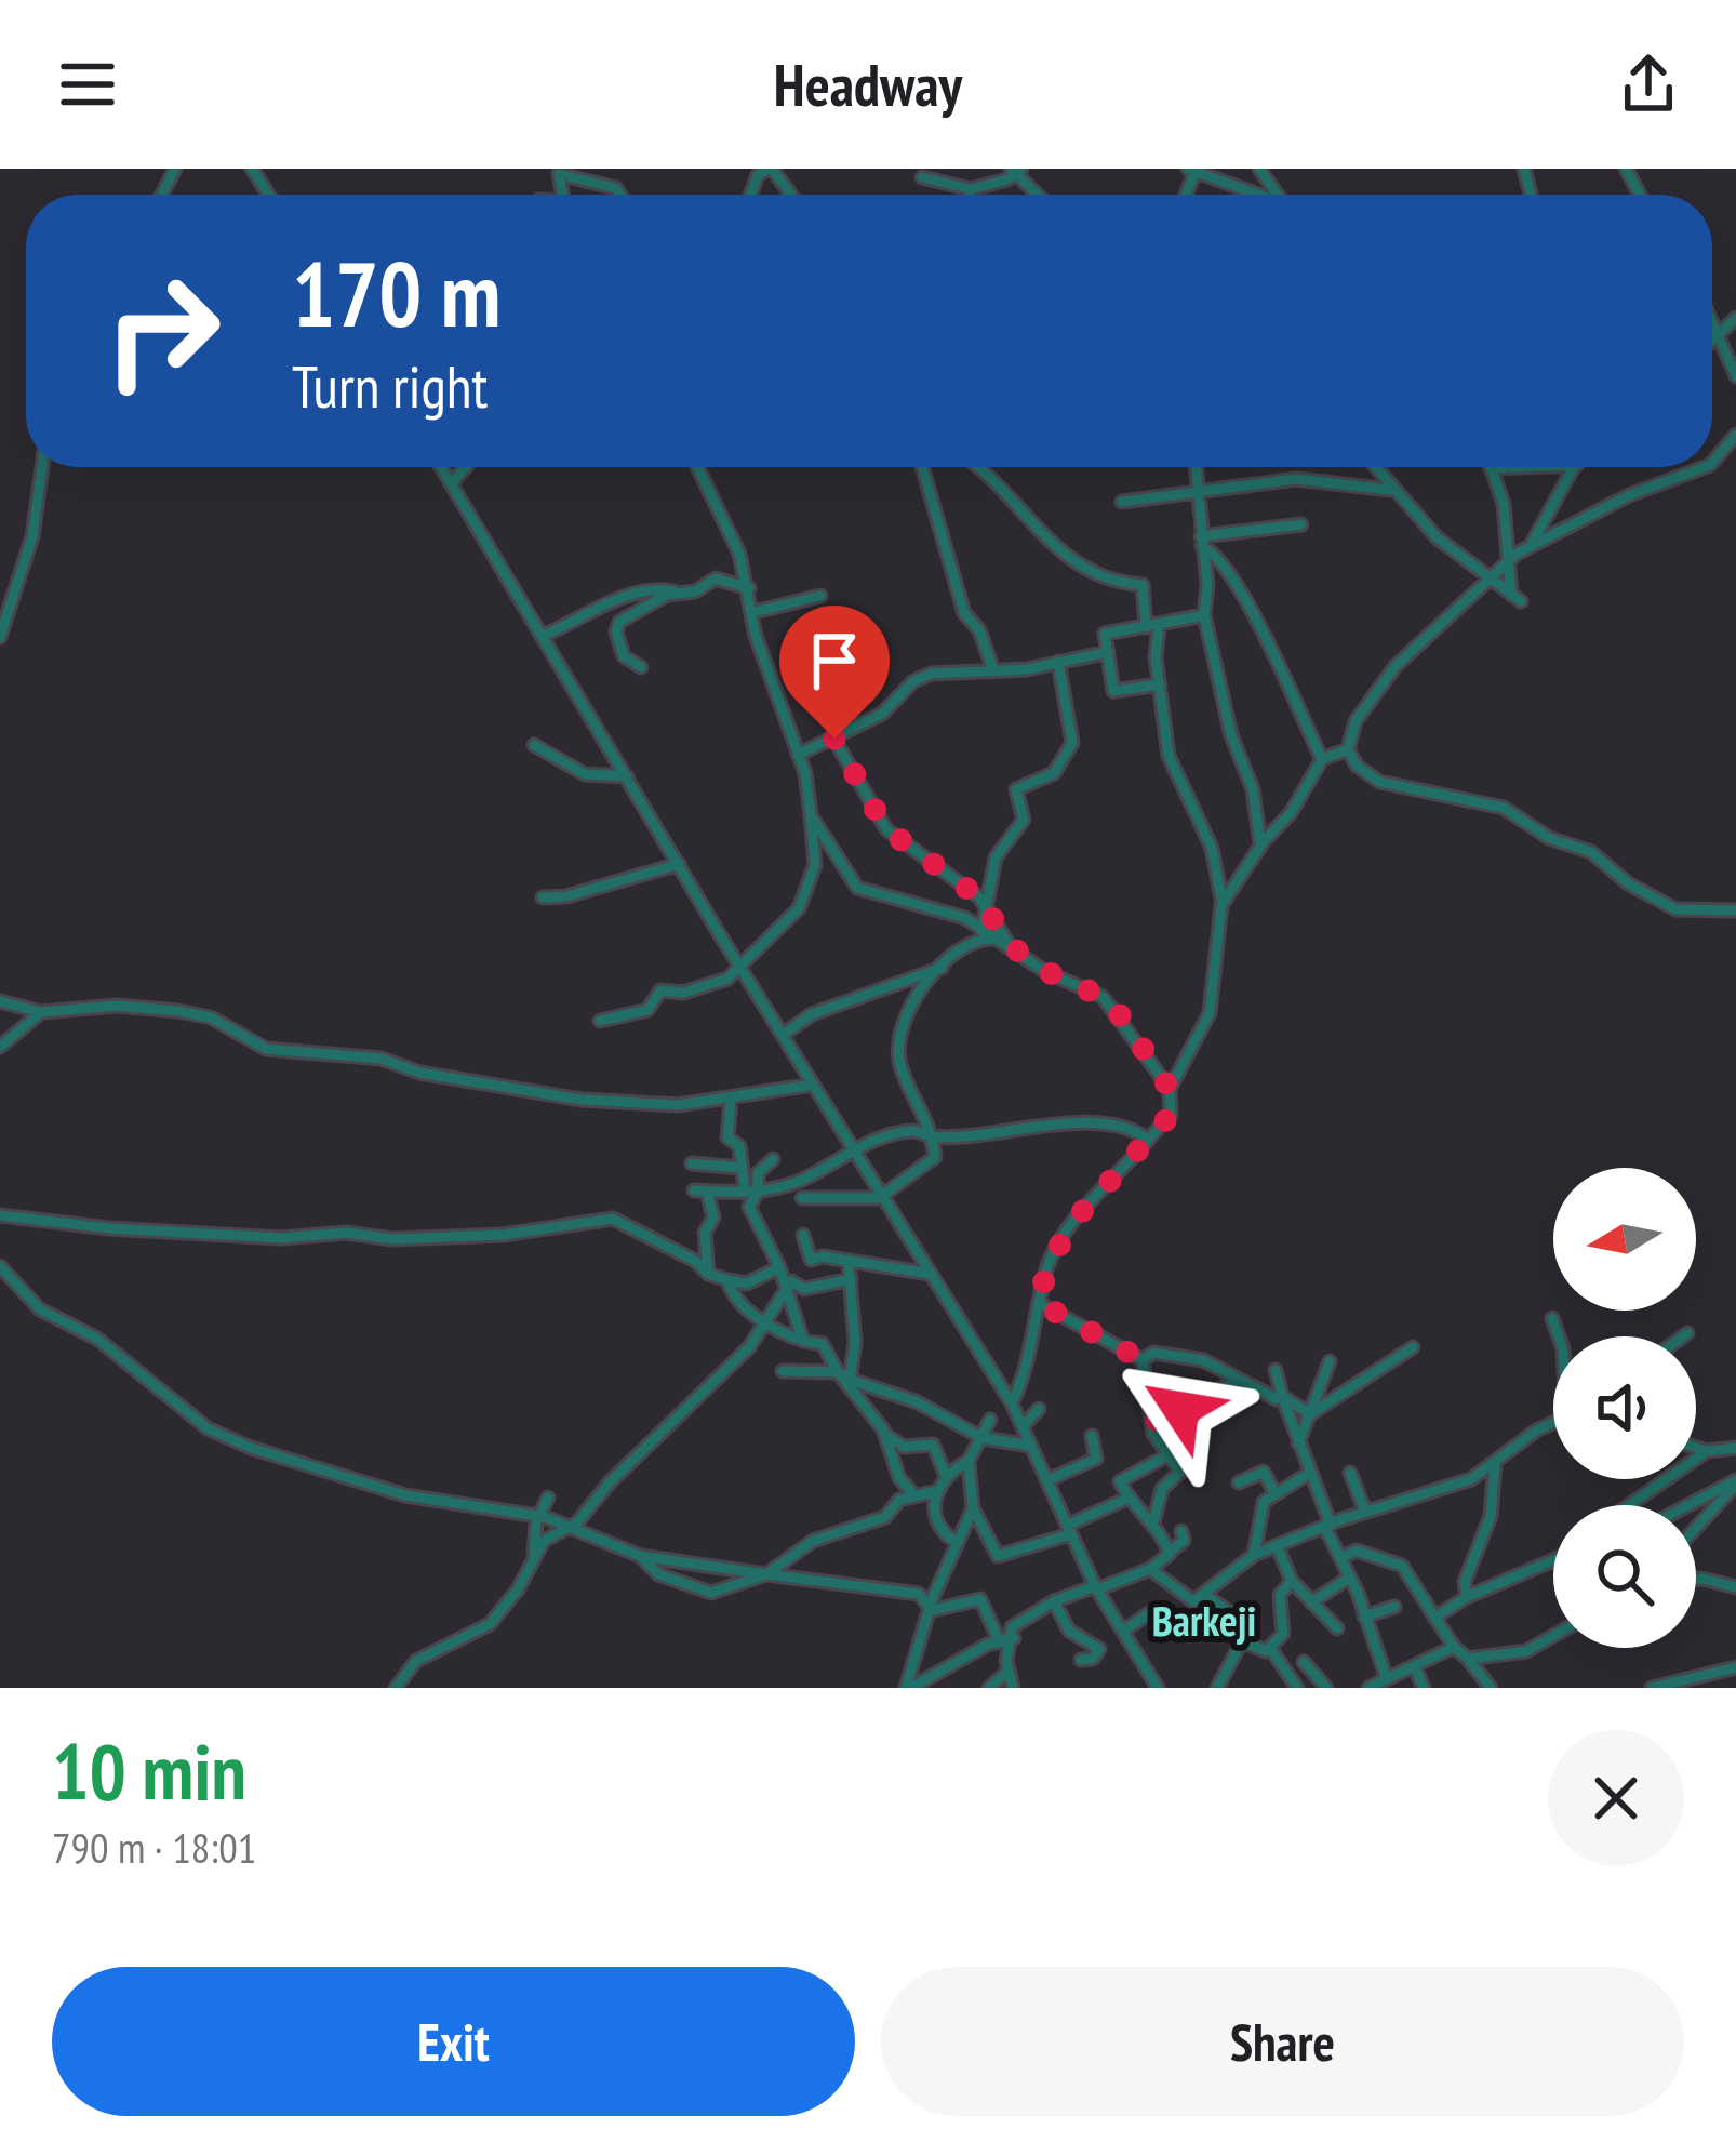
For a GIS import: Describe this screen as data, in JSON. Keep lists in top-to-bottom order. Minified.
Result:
{"districts":["Barkeji"],"north":"left","page":{"header":"Headway","turn":["170 m","Turn right"],"heading":["10 min","790 m · 18:01"],"buttons":["Exit","Share"]}}
